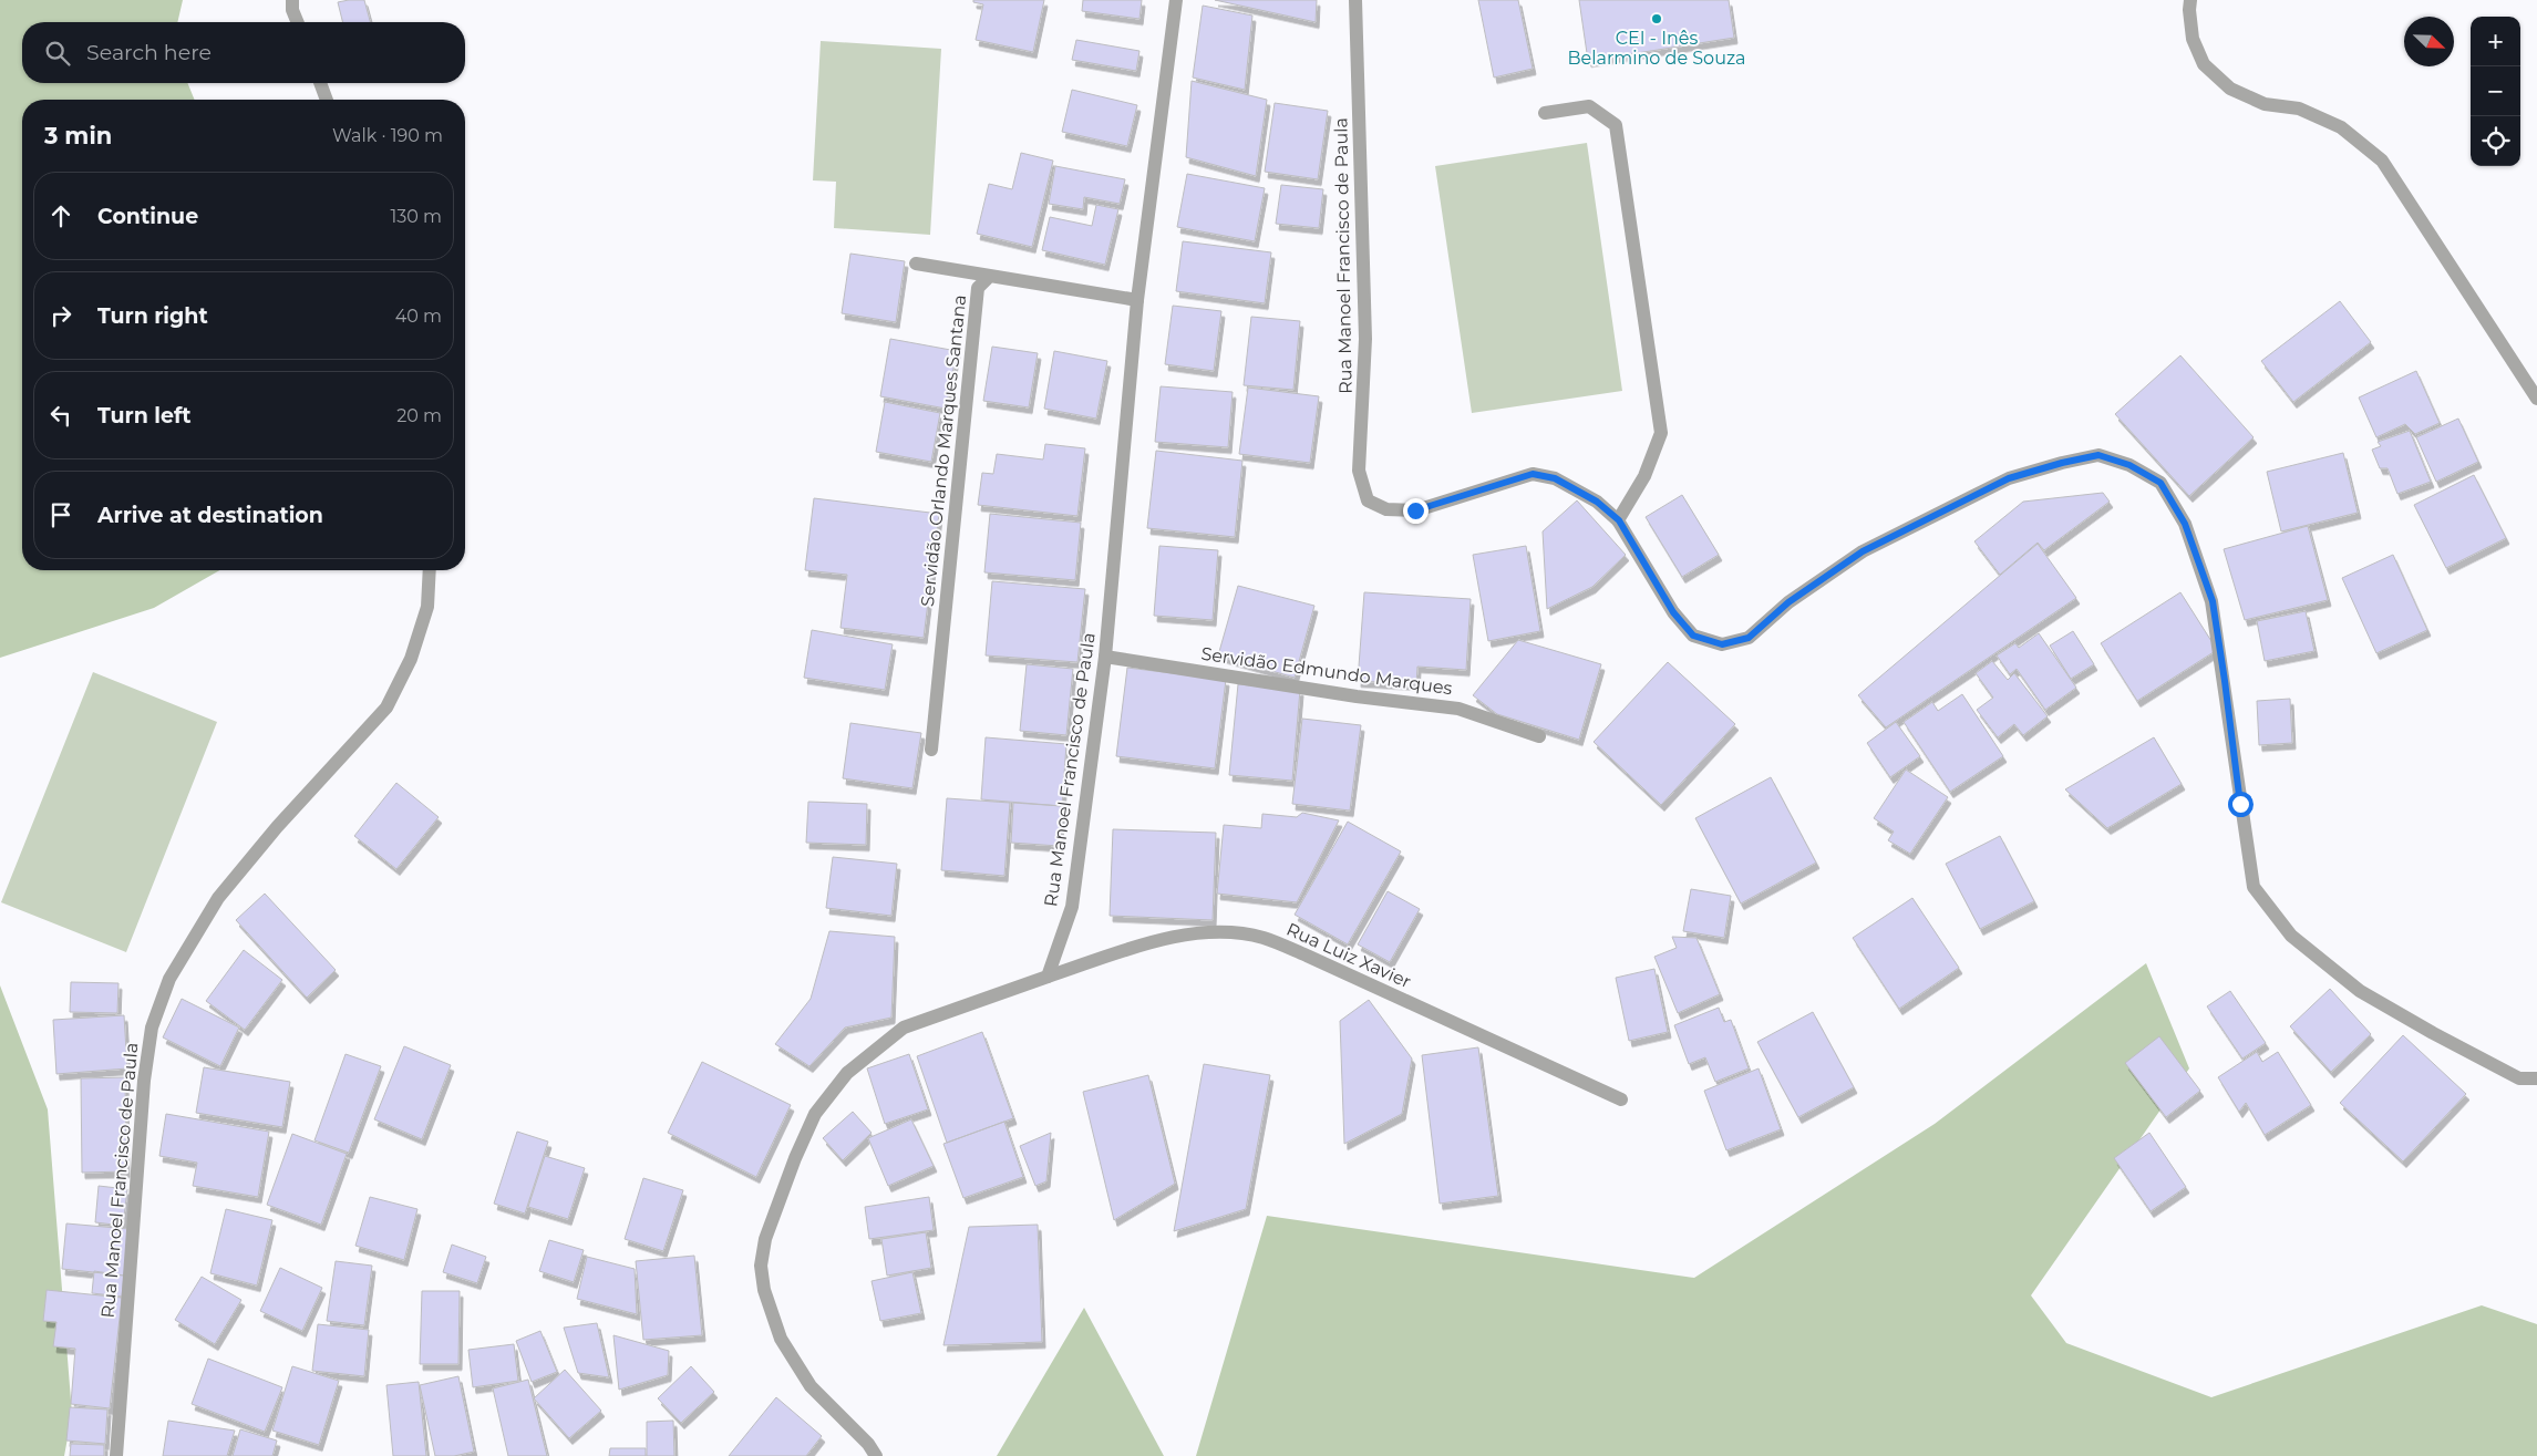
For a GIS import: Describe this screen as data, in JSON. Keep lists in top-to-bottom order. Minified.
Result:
{"streets":{"street":["Rua Manoel Francisco de Paula","Servidão Orlando Marques Santana","Servidão Edmundo Marques","Rua Luiz Xavier"]},"crossings":[["Rua Manoel Francisco de Paula","Servidão Edmundo Marques"],["Rua Manoel Francisco de Paula","Rua Luiz Xavier"]],"places":["CEI - Inês Belarmino de Souza"],"north":"bottom right","page":{"map_buttons":["+","−"],"search":"Search here","heading":["3 min","Walk · 190 m"],"list":[["Continue","130 m"],["Turn right","40 m"],["Turn left","20 m"],"Arrive at destination"]}}
